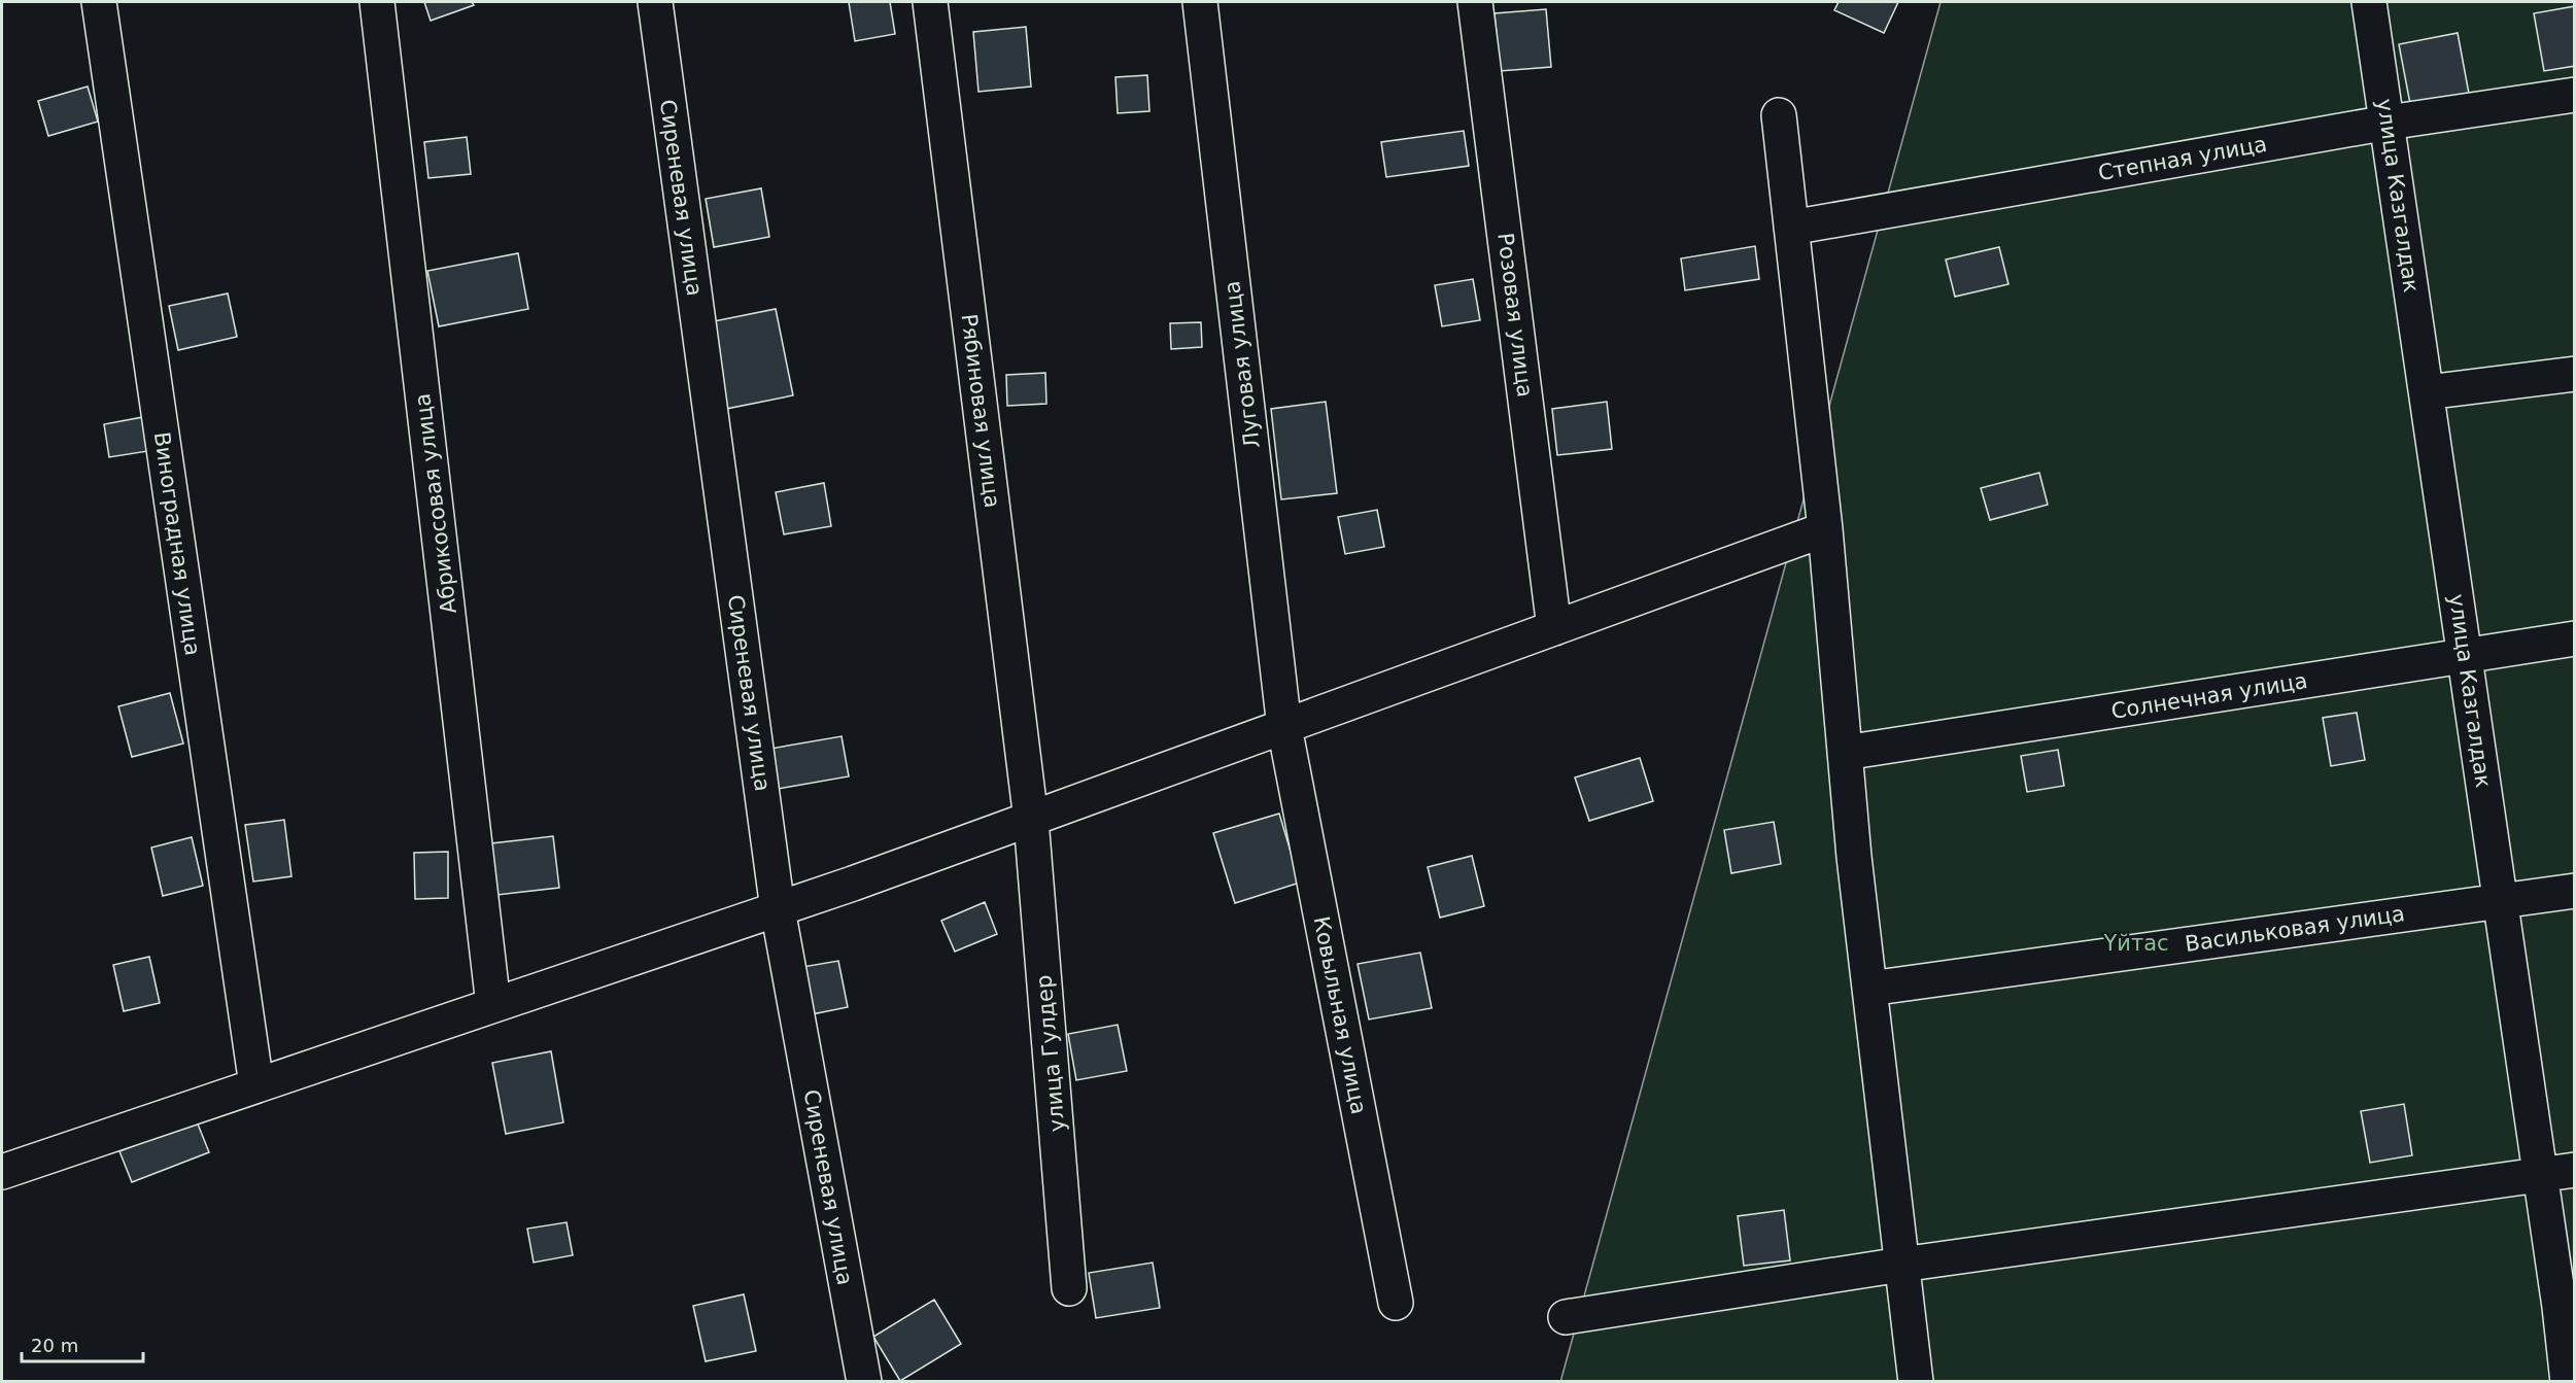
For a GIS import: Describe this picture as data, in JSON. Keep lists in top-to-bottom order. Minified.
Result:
{"streets":{"street":["Степная улица","улица Казгалдак","Сиреневая улица","Розовая улица","Луговая улица","Рябиновая улица","Абрикосовая улица","Виноградная улица","Солнечная улица","Васильковая улица","Ковыльная улица","улица Гулдер"]},"crossings":[["Степная улица","улица Казгалдак"],["улица Казгалдак","Солнечная улица"],["улица Казгалдак","Васильковая улица"],["Луговая улица","Ковыльная улица"],["Рябиновая улица","улица Гулдер"]],"parks":["Үйтас"],"scale_bar":"20 m"}
